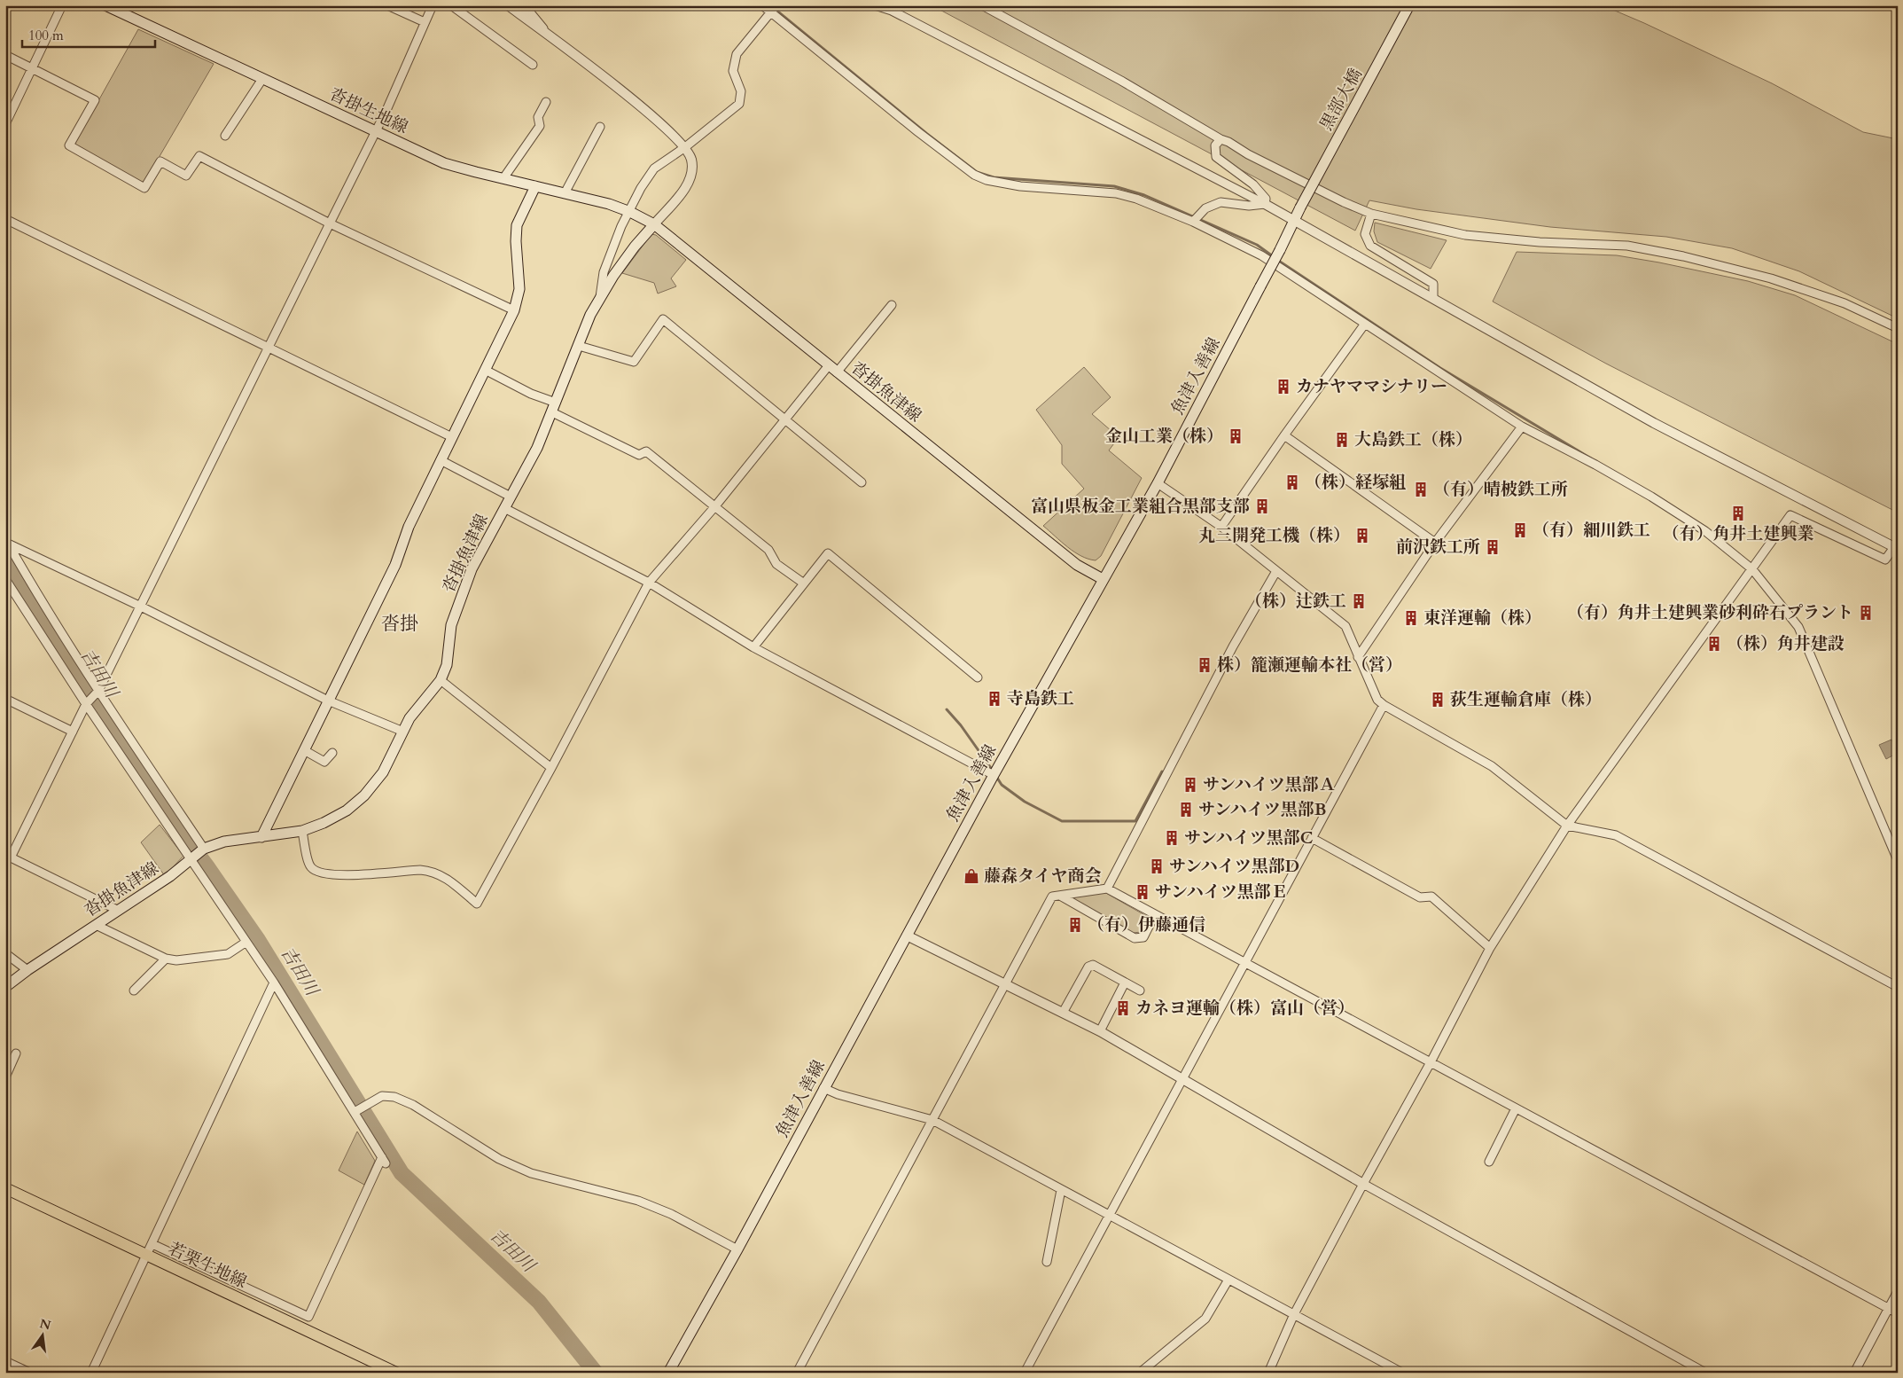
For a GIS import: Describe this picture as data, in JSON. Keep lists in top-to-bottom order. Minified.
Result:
{"streets":{"main road":["黒部大橋","沓掛生地線","魚津入善線","沓掛魚津線","若栗生地線"]},"crossings":[["黒部大橋","魚津入善線"],["沓掛生地線","沓掛魚津線"],["魚津入善線","沓掛魚津線"]],"districts":["沓掛"],"water":["吉田川"],"places":{"building":["カナヤママシナリー","金山工業（株）","大島鉄工（株）","（株）経塚組","（有）晴柀鉄工所","富山県板金工業組合黒部支部","（有）角井土建興業","（有）細川鉄工","丸三開発工機（株）","前沢鉄工所","（株）辻鉄工","（有）角井土建興業砂利砕石プラント","東洋運輸（株）","（株）角井建設","株）籠瀬運輸本社（営）","寺島鉄工","荻生運輸倉庫（株）","サンハイツ黒部Ａ","サンハイツ黒部B","サンハイツ黒部C","サンハイツ黒部D","サンハイツ黒部Ｅ","（有）伊藤通信","カネヨ運輸（株）富山（営）"],"shop":["藤森タイヤ商会"]},"scale_bar":"100 m","north":"top"}
